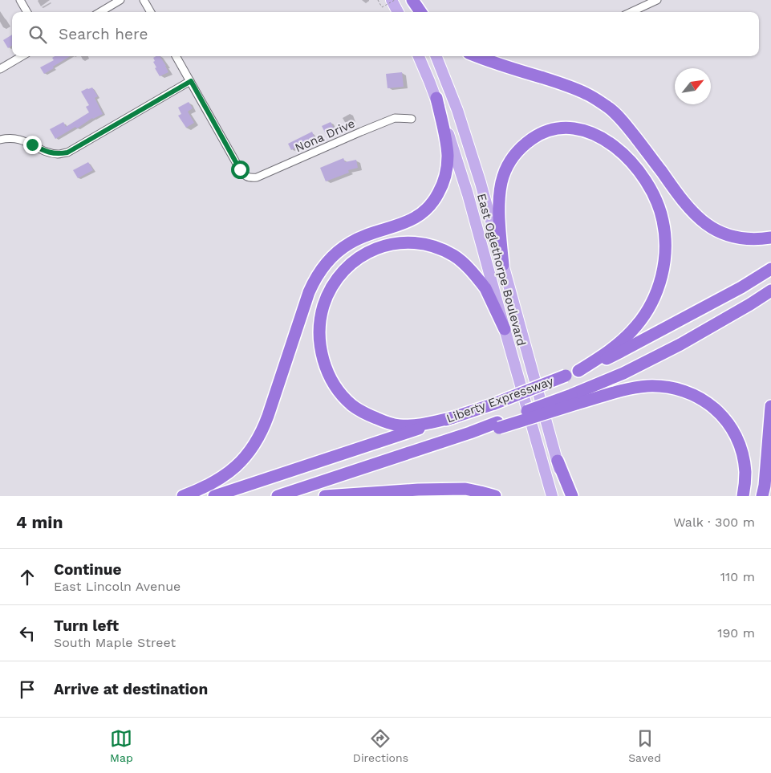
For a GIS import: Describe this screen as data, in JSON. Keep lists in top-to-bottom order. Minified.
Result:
{"streets":{"highway":["Liberty Expressway"],"main road":["East Oglethorpe Boulevard"],"street":["Nona Drive"]},"north":"top right","page":{"search":"Search here","heading":["4 min","Walk · 300 m"],"list":[["Continue","East Lincoln Avenue","110 m"],["Turn left","South Maple Street","190 m"],"Arrive at destination"],"nav":["Map","Directions","Saved"]}}
